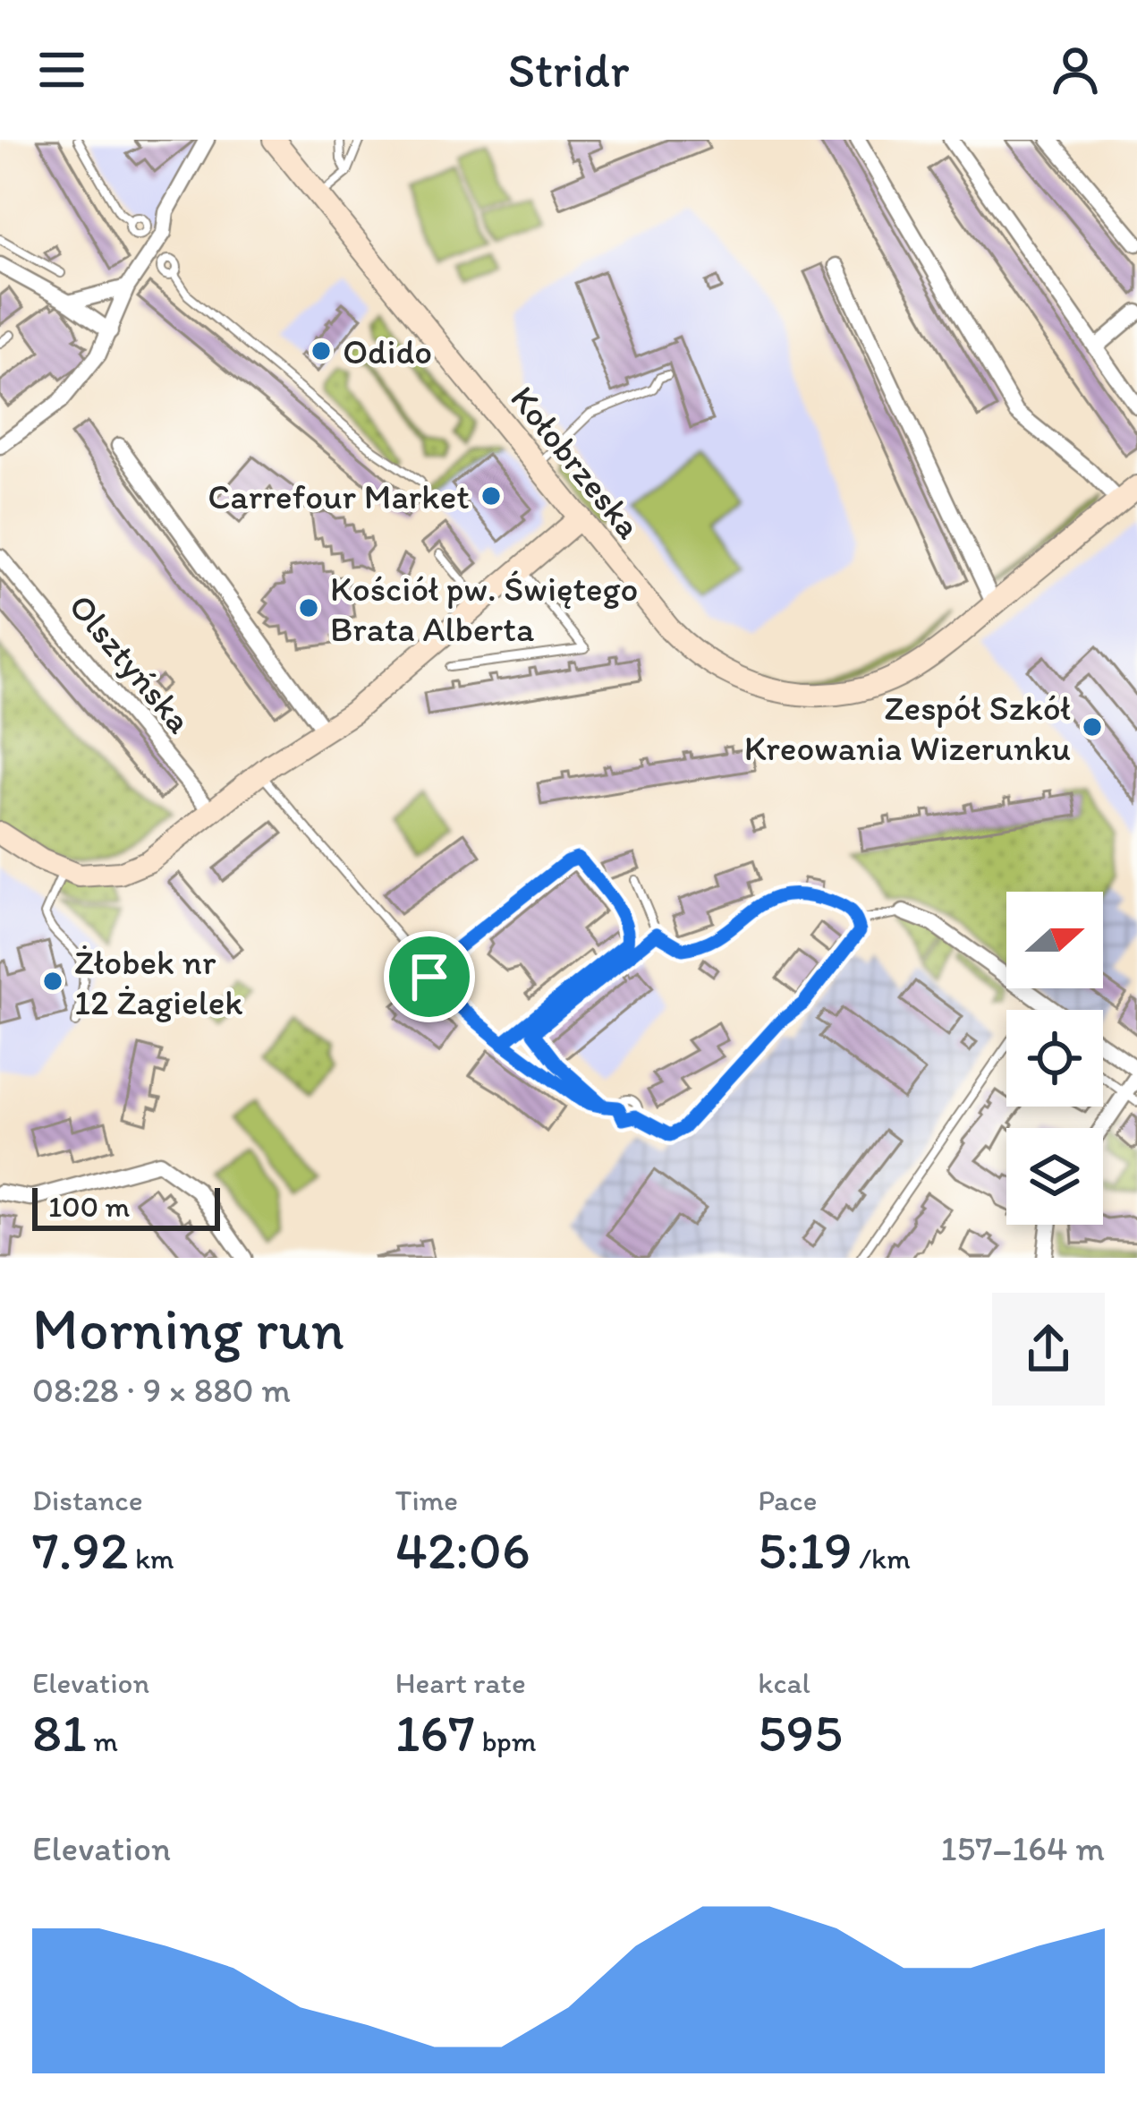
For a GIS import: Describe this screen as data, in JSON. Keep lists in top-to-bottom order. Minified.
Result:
{"streets":{"street":["Kołobrzeska","Olsztyńska"]},"places":["Odido","Carrefour Market","Kościół pw. Świętego Brata Alberta","Zespół Szkół Kreowania Wizerunku","Żłobek nr 12 Żagielek"],"scale_bar":"100 m","north":"right","page":{"header":"Stridr","scale":"100 m","heading":["Morning run","08:28 · 9 × 880 m"],"stats":[["Distance","7.92 km"],["Time","42:06"],["Pace","5:19 /km"],["Elevation","81 m"],["Heart rate","167 bpm"],["kcal","595"]],"chart":["Elevation","157–164 m"]}}
